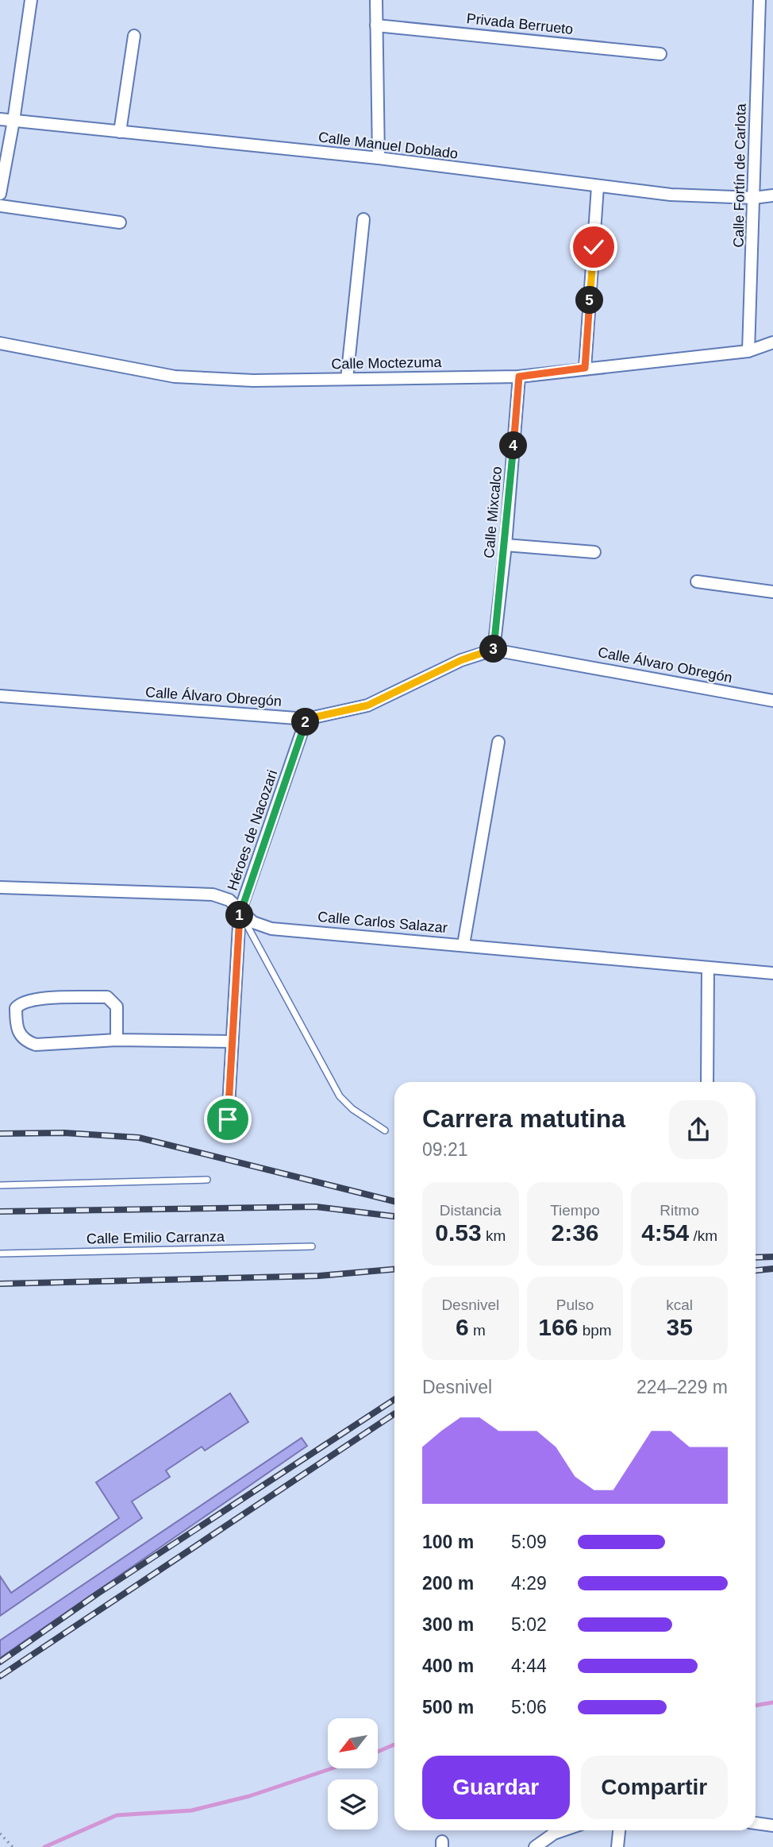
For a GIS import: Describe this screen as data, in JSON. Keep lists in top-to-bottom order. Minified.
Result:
{"streets":{"street":["Privada Berrueto","Calle Manuel Doblado","Calle Fortín de Carlota","Calle Moctezuma","Calle Mixcalco","Calle Álvaro Obregón","Héroes de Nacozari","Calle Carlos Salazar"],"lane":["Calle Emilio Carranza"]},"crossings":[["Calle Manuel Doblado","Calle Fortín de Carlota"],["Calle Fortín de Carlota","Calle Moctezuma"],["Calle Moctezuma","Calle Mixcalco"],["Calle Mixcalco","Calle Álvaro Obregón"],["Calle Álvaro Obregón","Héroes de Nacozari"],["Héroes de Nacozari","Calle Carlos Salazar"]],"north":"bottom left","page":{"pins":["5","4","3","2","1"],"heading":["Carrera matutina","09:21"],"stats":[["Distancia","0.53 km"],["Tiempo","2:36"],["Ritmo","4:54 /km"],["Desnivel","6 m"],["Pulso","166 bpm"],["kcal","35"]],"chart":["Desnivel","224–229 m"],"list":[{"name":"100 m","note":"5:09"},{"name":"200 m","note":"4:29"},{"name":"300 m","note":"5:02"},{"name":"400 m","note":"4:44"},{"name":"500 m","note":"5:06"}],"buttons":["Guardar","Compartir"]}}
